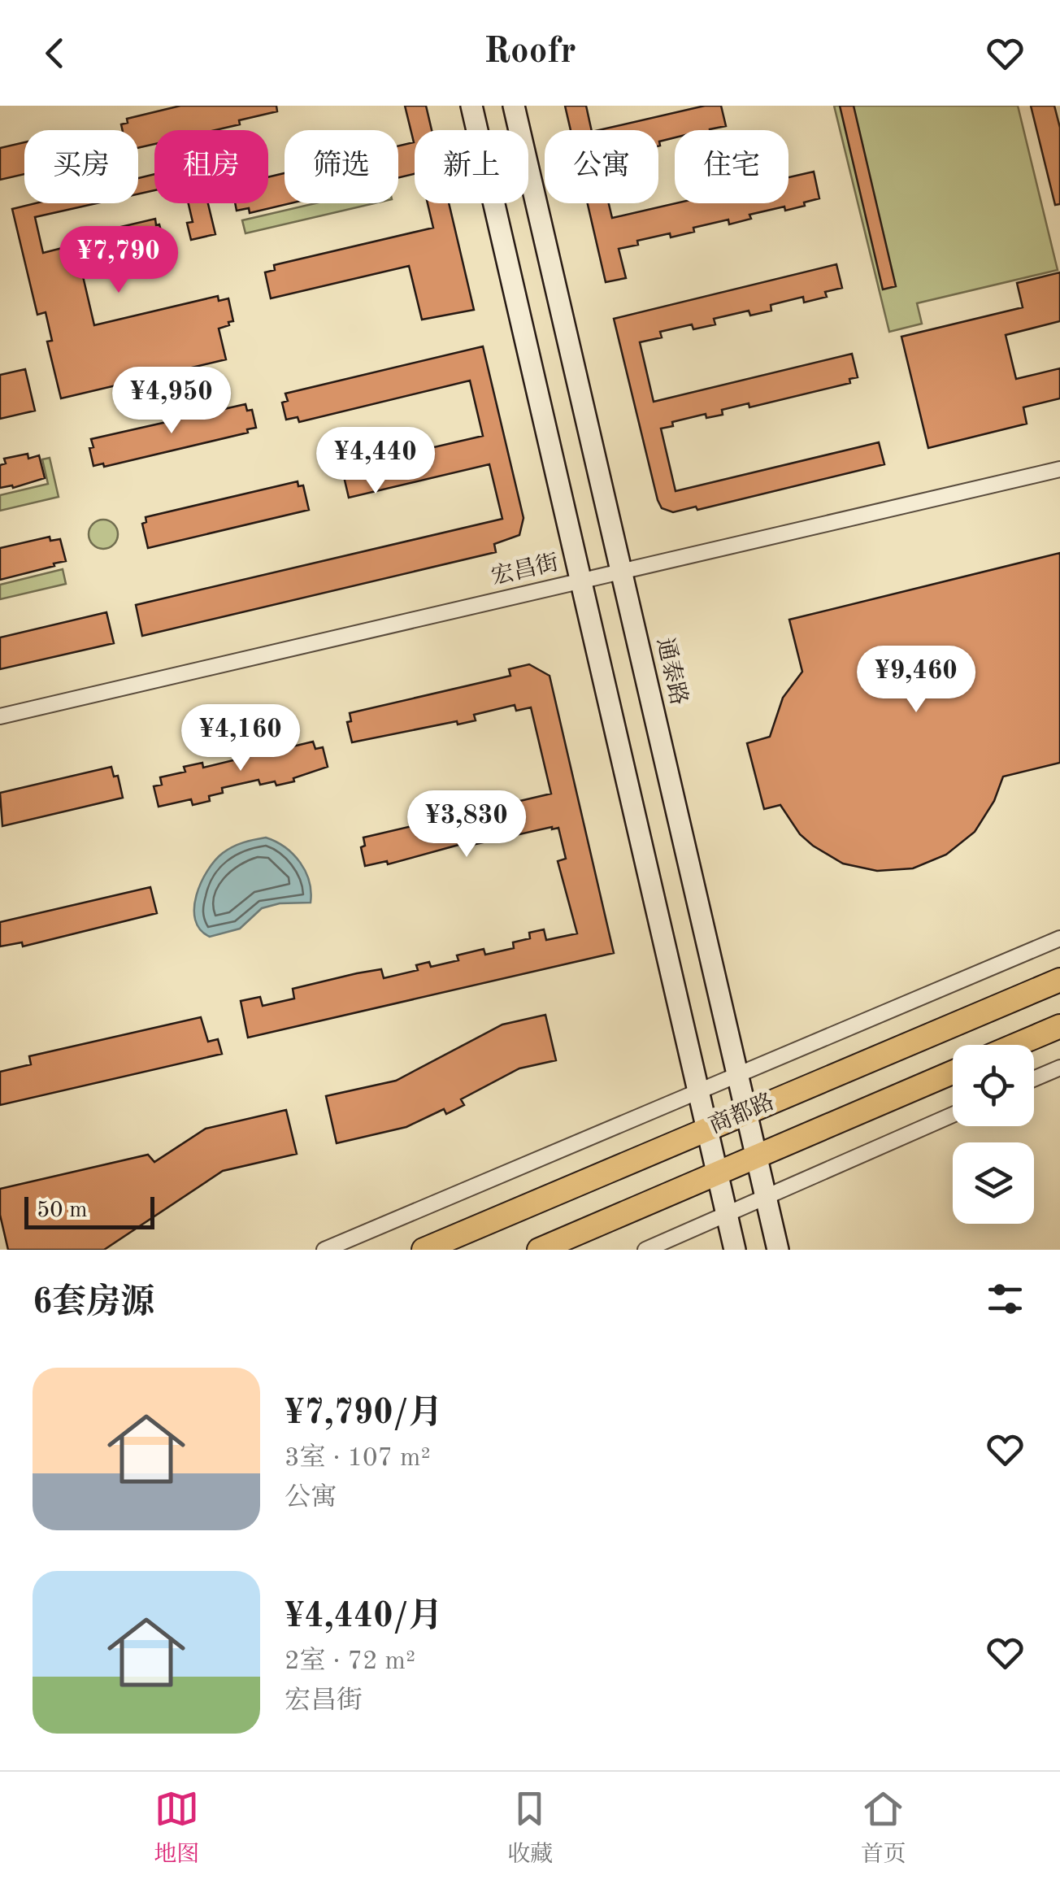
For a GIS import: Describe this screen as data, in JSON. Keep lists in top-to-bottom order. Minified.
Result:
{"streets":{"main road":["商都路"],"street":["宏昌街","通泰路"]},"crossings":[["宏昌街","通泰路"],["通泰路","商都路"]],"scale_bar":"50 m","page":{"header":"Roofr","chip":["买房","租房","筛选","新上","公寓","住宅"],"price":["¥7,790","¥4,950","¥4,440","¥9,460","¥4,160","¥3,830"],"scale":"50 m","heading":"6套房源","list":[{"name":"¥7,790/月","note":"3室 · 107 m² · 公寓"},{"name":"¥4,440/月","note":"2室 · 72 m² · 宏昌街"}],"tabs":["地图","收藏","首页"]}}
